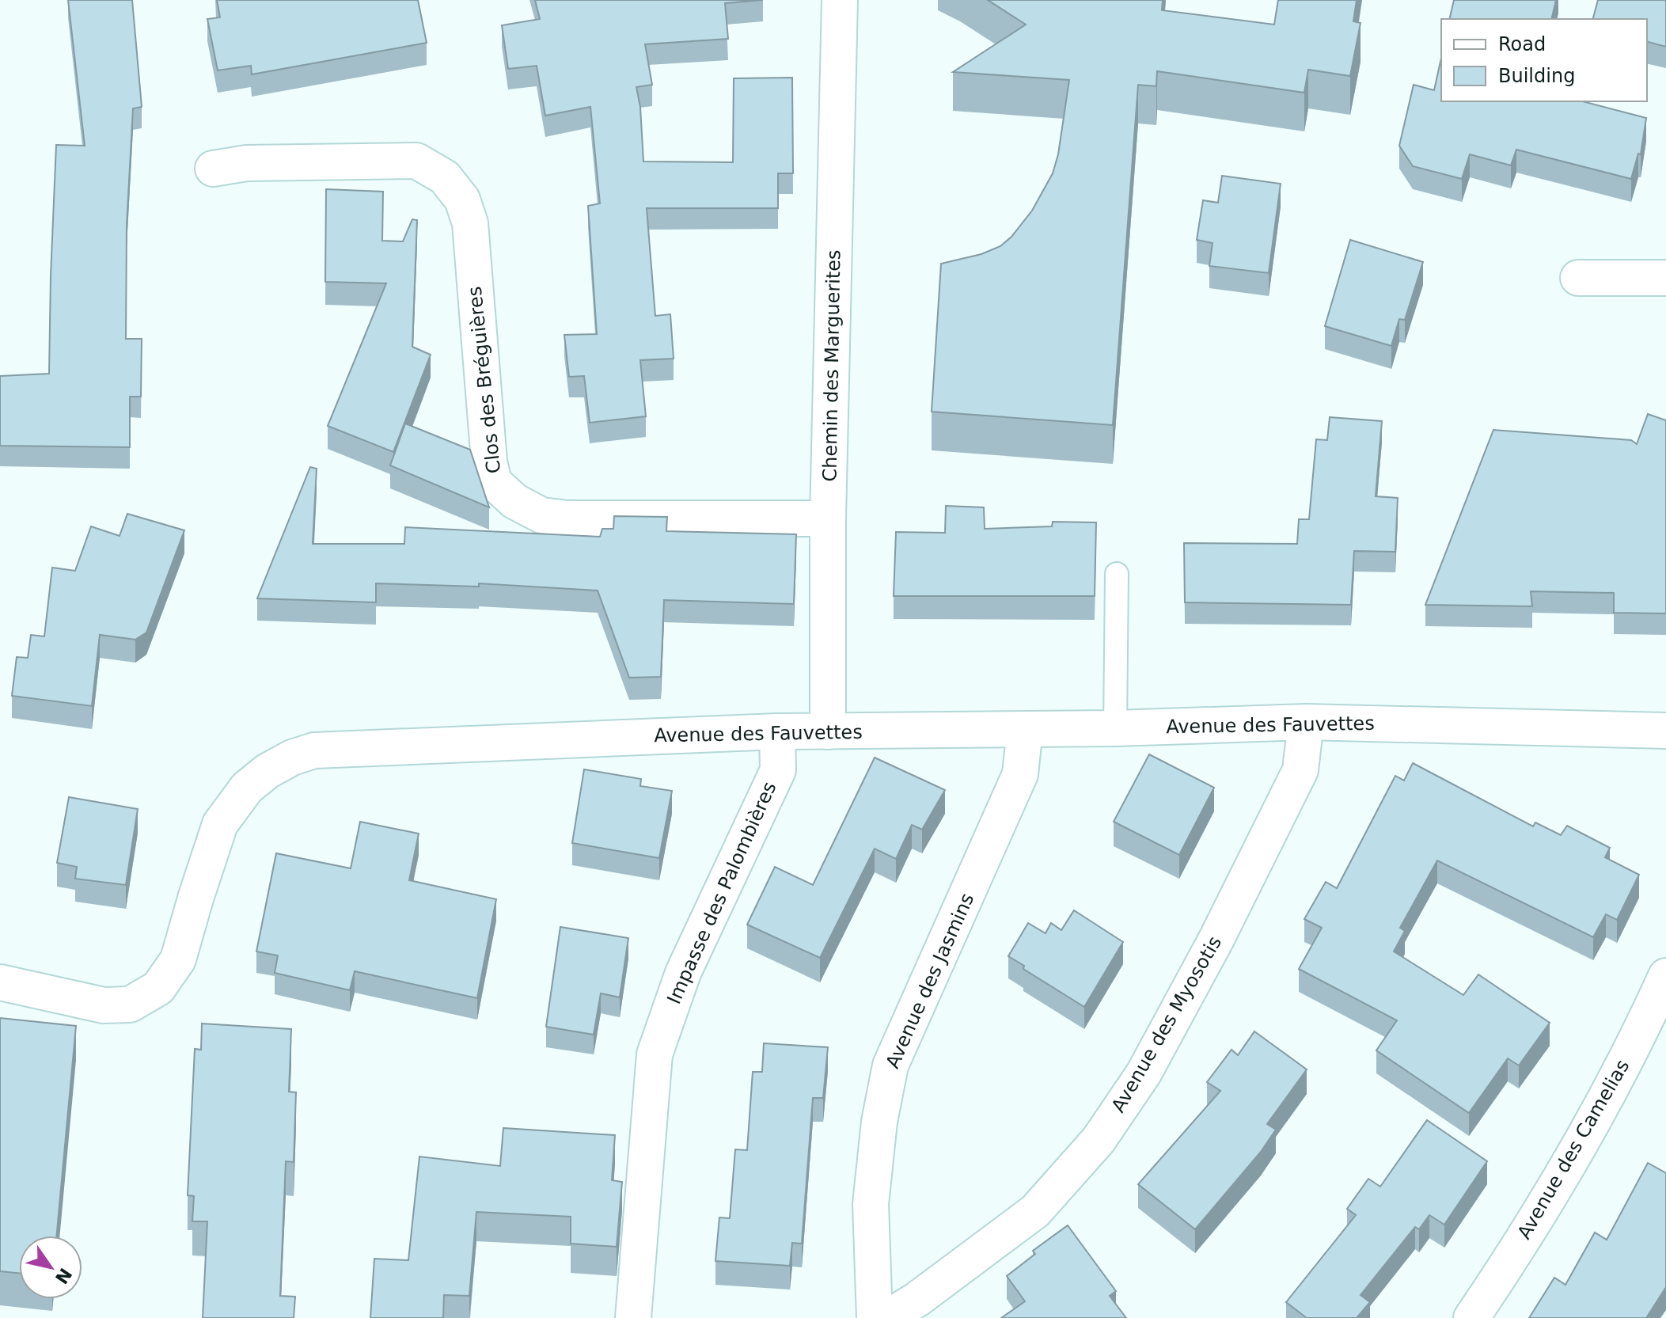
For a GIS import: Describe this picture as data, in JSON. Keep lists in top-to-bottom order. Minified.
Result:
{"streets":{"street":["Chemin des Marguerites","Clos des Bréguières","Avenue des Fauvettes","Impasse des Palombières","Avenue des Jasmins","Avenue des Myosotis","Avenue des Camelias"]},"crossings":[["Chemin des Marguerites","Clos des Bréguières"],["Chemin des Marguerites","Avenue des Fauvettes"],["Avenue des Fauvettes","Impasse des Palombières"],["Avenue des Fauvettes","Avenue des Jasmins"],["Avenue des Fauvettes","Avenue des Myosotis"]],"legend":["Road","Building"],"north":"bottom right"}
